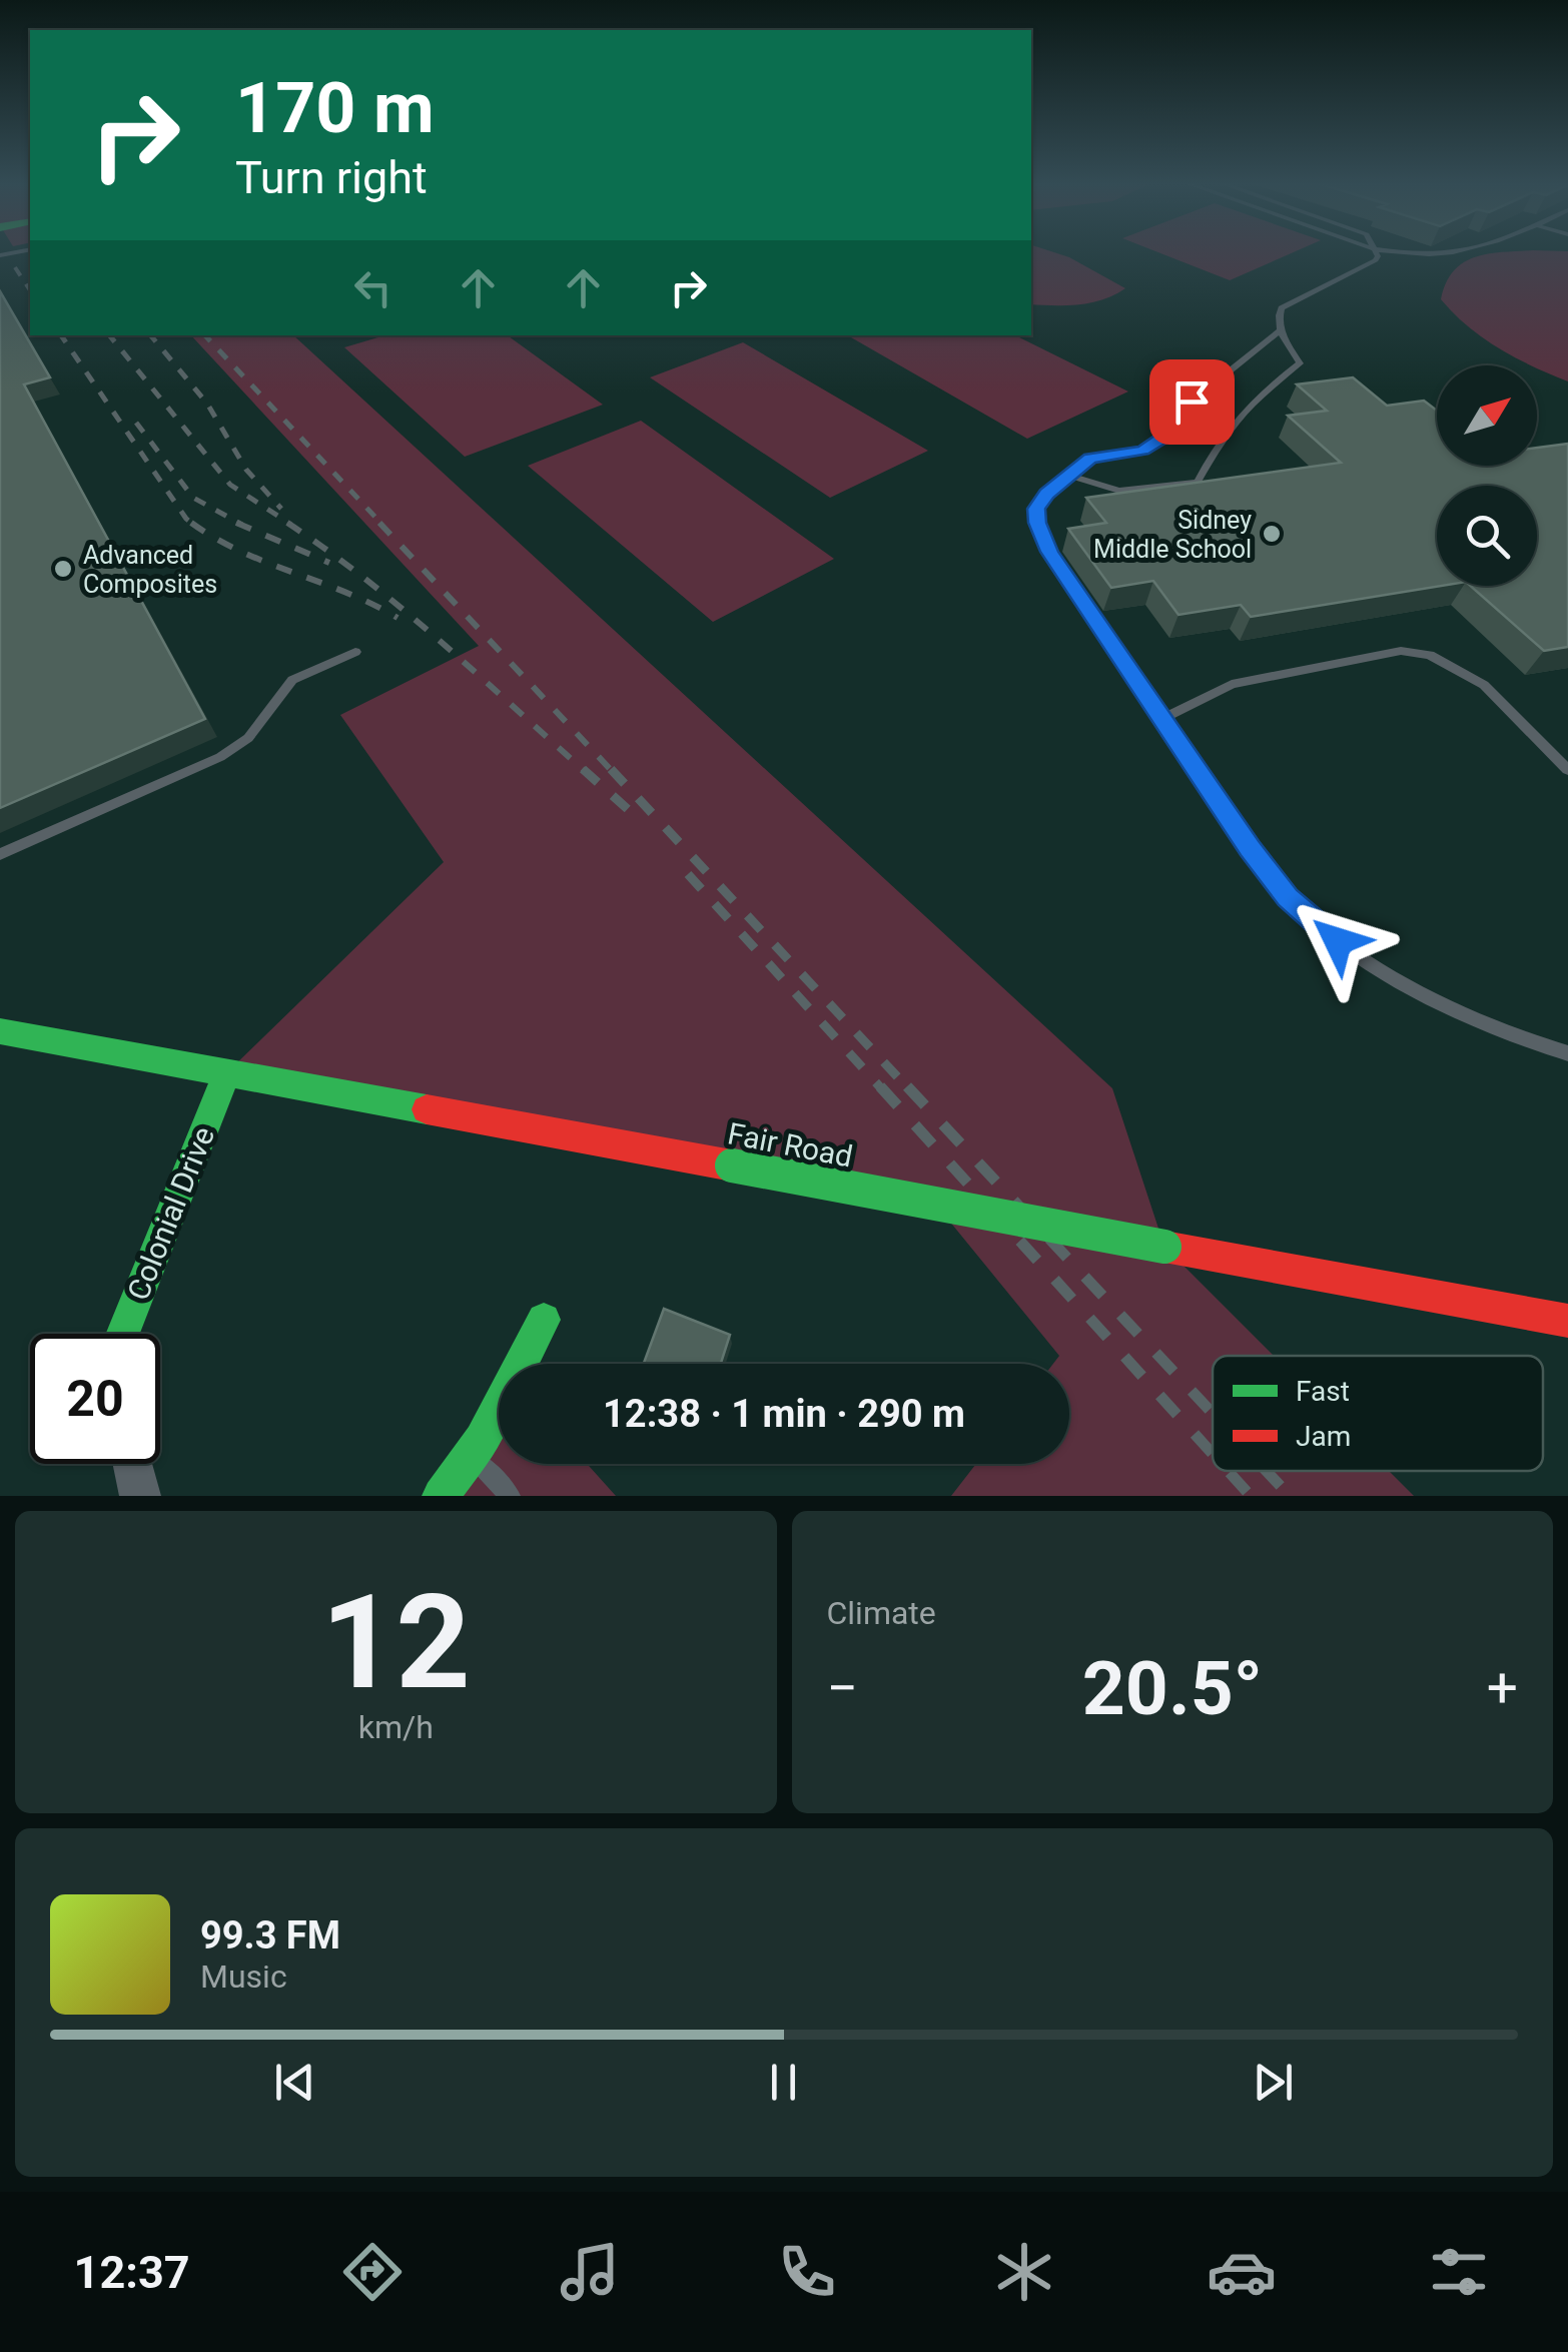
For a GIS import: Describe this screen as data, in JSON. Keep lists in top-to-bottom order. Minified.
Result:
{"streets":{"main road":["Fair Road","Colonial Drive"]},"crossings":[["Fair Road","Colonial Drive"]],"places":["Sidney Middle School","Advanced Composites"],"legend":["Fast","Jam"],"north":"top right","page":{"turn":["170 m","Turn right"],"limit":"20","trip":"12:38 · 1 min · 290 m","tile":[["12","km/h"],"Climate"],"heat":["−","20.5°","+"],"song":["99.3 FM","Music"],"tabs":"12:37"}}
